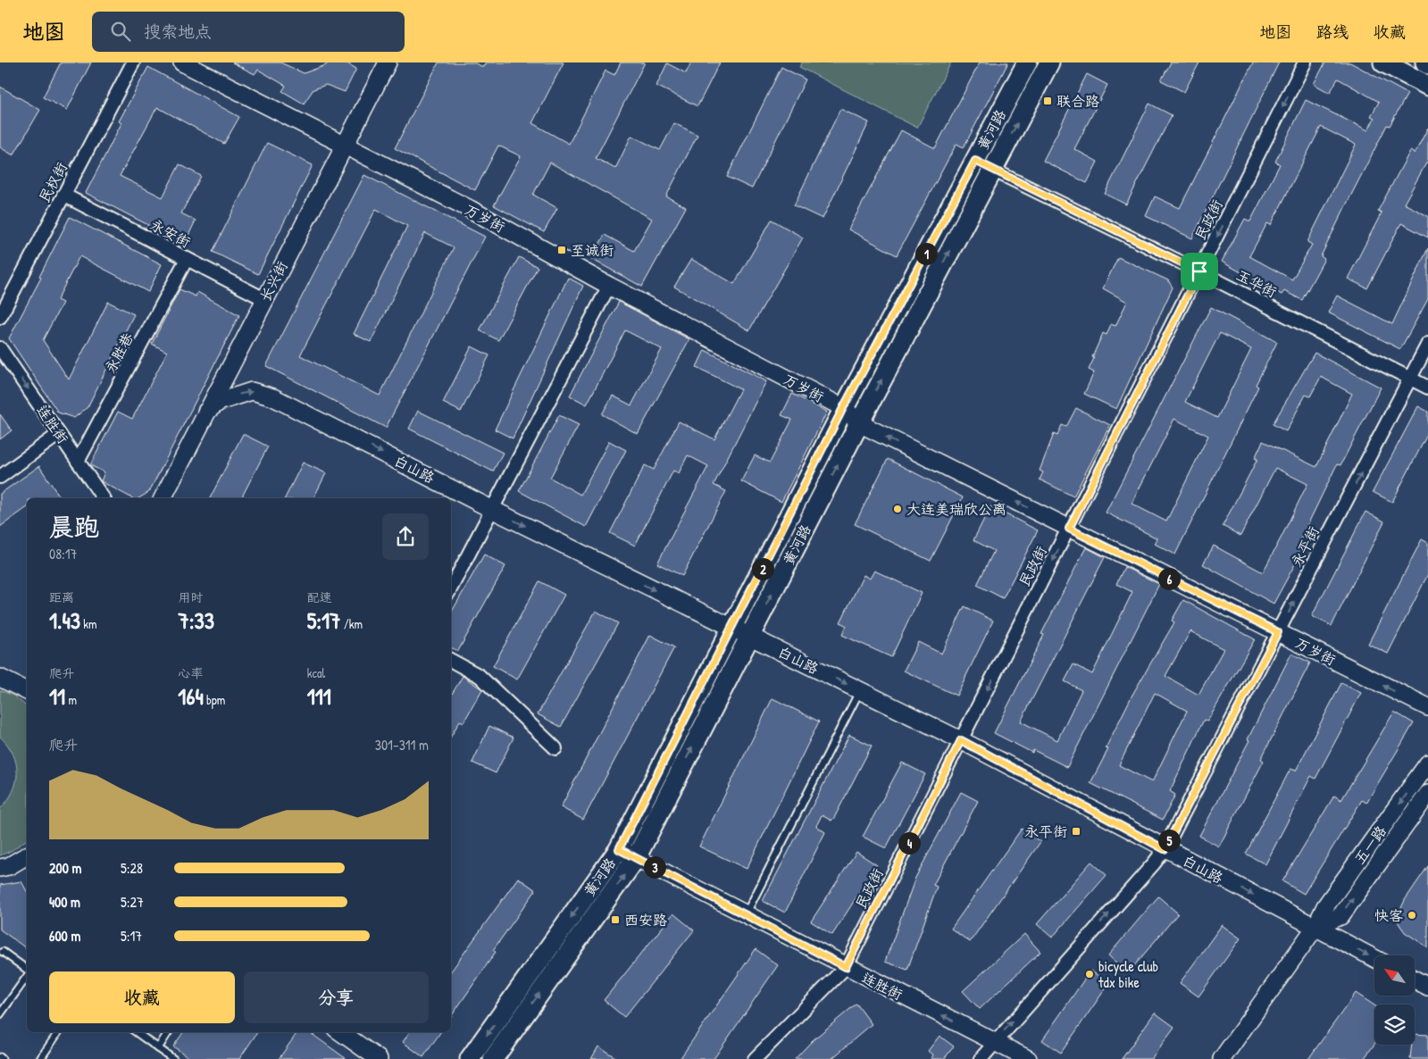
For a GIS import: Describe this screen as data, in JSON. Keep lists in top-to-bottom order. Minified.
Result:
{"streets":{"main road":["黄河路","万岁街","长兴街","连胜街","白山路","五一路"],"street":["民权街","民政街","永安街","玉华街","永胜巷","永平街"]},"crossings":[["黄河路","万岁街"],["黄河路","玉华街"],["黄河路","连胜街"],["黄河路","白山路"],["民权街","永安街"],["万岁街","民政街"],["万岁街","长兴街"],["万岁街","永平街"],["民政街","玉华街"],["民政街","连胜街"],["民政街","白山路"],["永安街","长兴街"],["永安街","永胜巷"],["长兴街","白山路"],["玉华街","永平街"],["永胜巷","连胜街"],["连胜街","永平街"],["白山路","永平街"],["白山路","五一路"]],"one_way":["民政街","白山路","永平街"],"places":{"transit":["联合路","至诚街","永平街","西安路"],"other":["大连美瑞欣公离","快客","bicycle club tdx bike"]},"north":"top left","page":{"header":"地图","search":"搜索地点","nav":["地图","路线","收藏"],"pins":["1","2","6","5","4","3"],"heading":["晨跑","08:17"],"stats":[["距离","1.43 km"],["用时","7:33"],["配速","5:17 /km"],["爬升","11 m"],["心率","164 bpm"],["kcal","111"]],"chart":["爬升","301–311 m"],"list":[{"name":"200 m","note":"5:28"},{"name":"400 m","note":"5:27"},{"name":"600 m","note":"5:17"}],"buttons":["收藏","分享"]}}
